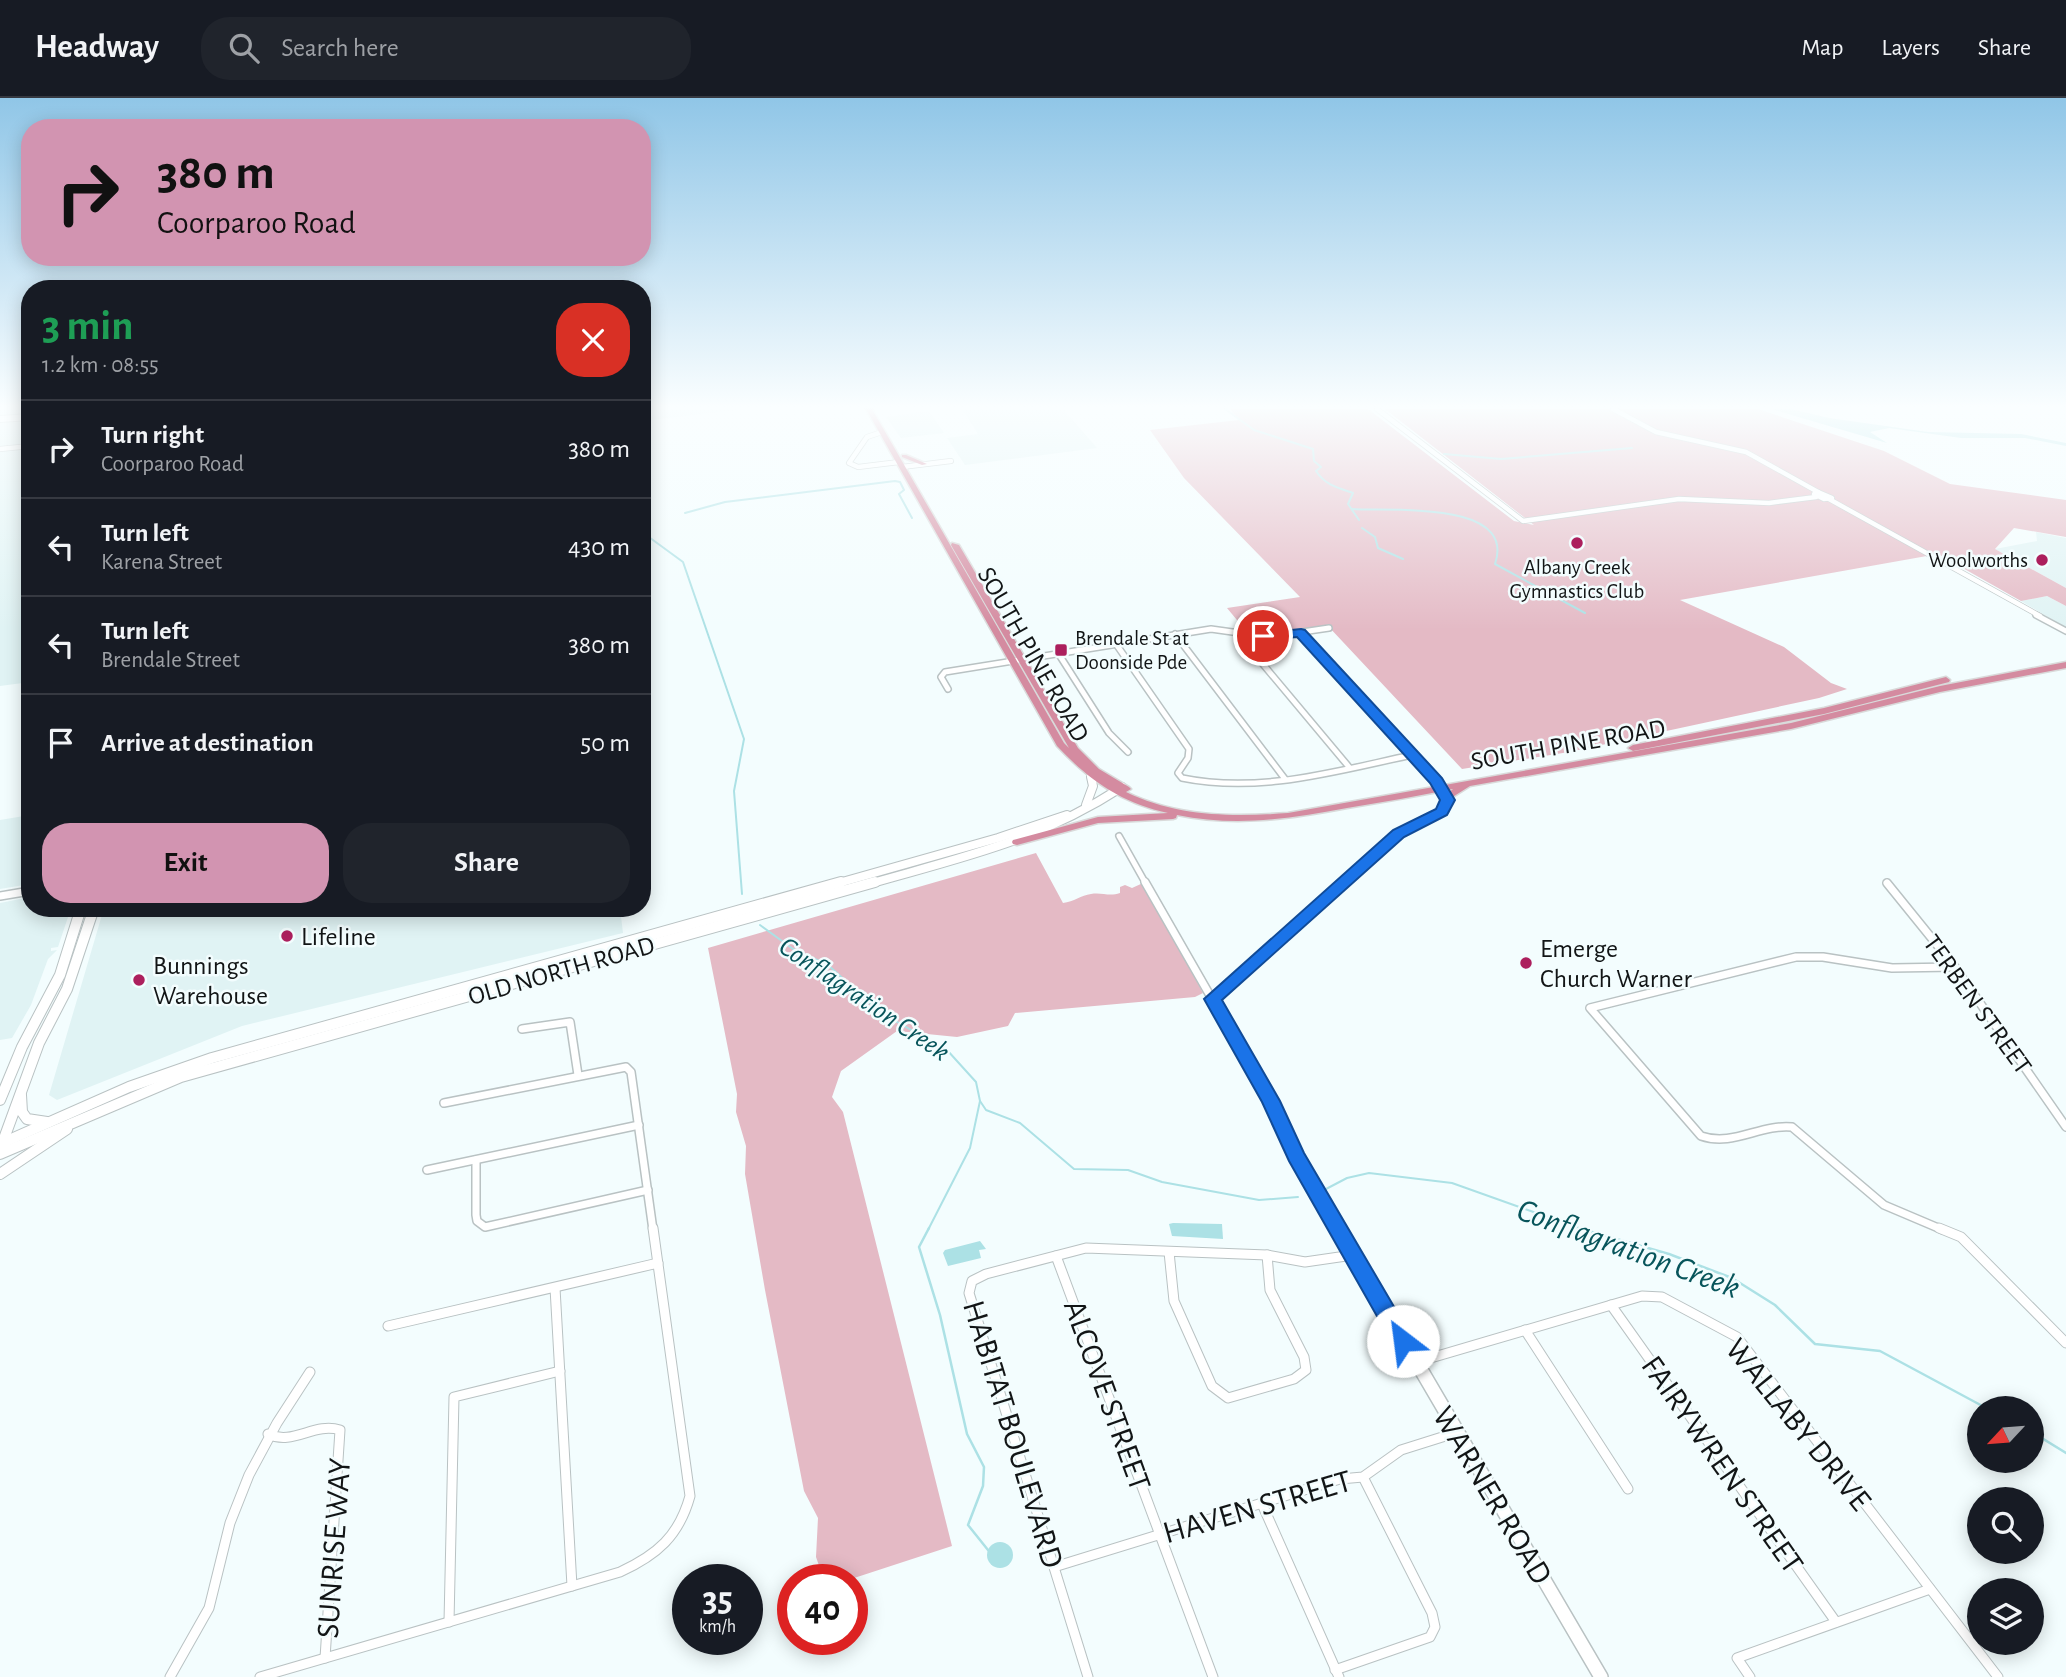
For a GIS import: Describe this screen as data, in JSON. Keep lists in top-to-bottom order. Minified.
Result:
{"streets":{"highway":["SOUTH PINE ROAD"],"main road":["OLD NORTH ROAD","WARNER ROAD"],"street":["TERBEN STREET","ALCOVE STREET","WALLABY DRIVE","HABITAT BOULEVARD","FAIRYWREN STREET","HAVEN STREET","SUNRISE WAY"]},"crossings":[["SOUTH PINE ROAD","OLD NORTH ROAD"],["ALCOVE STREET","HABITAT BOULEVARD"],["ALCOVE STREET","HAVEN STREET"],["WALLABY DRIVE","FAIRYWREN STREET"],["WALLABY DRIVE","WARNER ROAD"],["HABITAT BOULEVARD","WARNER ROAD"],["HABITAT BOULEVARD","HAVEN STREET"],["WARNER ROAD","HAVEN STREET"]],"water":["Conflagration Creek"],"places":{"other":["Albany Creek Gymnastics Club","Woolworths","Lifeline","Emerge Church Warner","Bunnings Warehouse"],"transit":["Brendale St at Doonside Pde"]},"north":"bottom left","page":{"header":"Headway","search":"Search here","nav":["Map","Layers","Share"],"turn":["380 m","Coorparoo Road"],"heading":["3 min","1.2 km · 08:55"],"list":[{"name":"Turn right","note":"Coorparoo Road","value":"380 m"},{"name":"Turn left","note":"Karena Street","value":"430 m"},{"name":"Turn left","note":"Brendale Street","value":"380 m"},{"name":"Arrive at destination","value":"50 m"}],"buttons":["Exit","Share"],"speed":"35 km/h","limit":"40"}}
